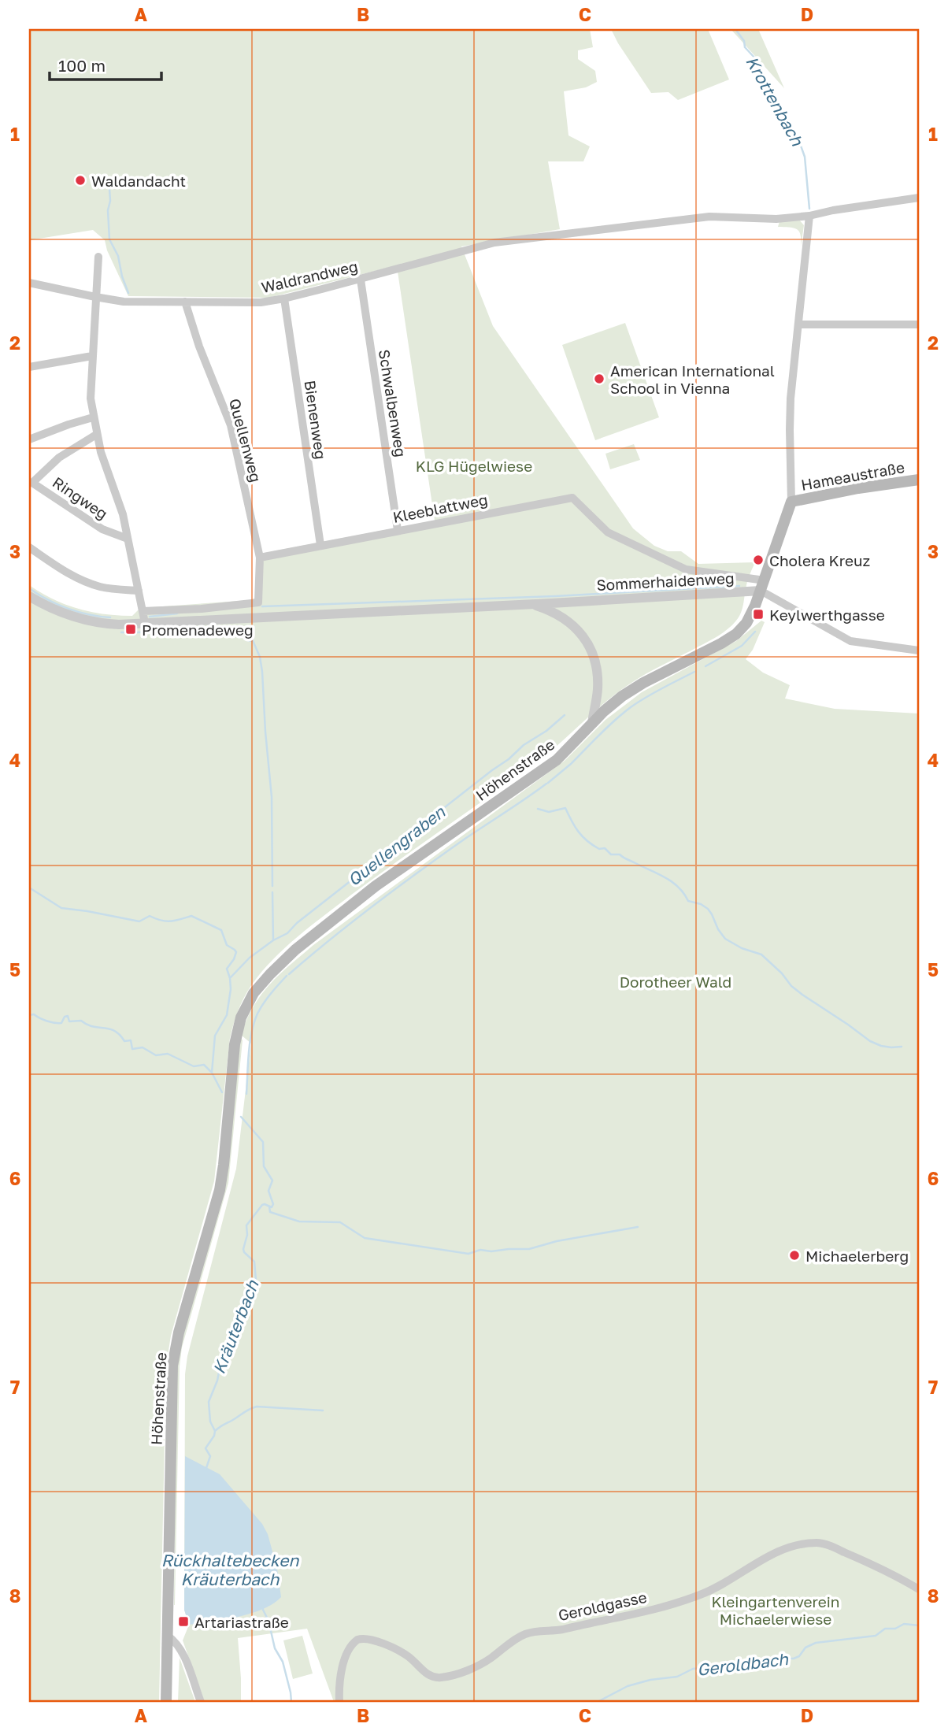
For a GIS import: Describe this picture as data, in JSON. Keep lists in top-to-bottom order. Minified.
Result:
{"streets":{"main road":["Hameaustraße","Höhenstraße"],"street":["Waldrandweg","Schwalbenweg","Bienenweg","Quellenweg","Ringweg","Kleeblattweg","Sommerhaidenweg","Geroldgasse"]},"crossings":[["Waldrandweg","Schwalbenweg"],["Waldrandweg","Bienenweg"],["Waldrandweg","Quellenweg"],["Schwalbenweg","Kleeblattweg"],["Bienenweg","Kleeblattweg"],["Quellenweg","Kleeblattweg"],["Kleeblattweg","Sommerhaidenweg"]],"water":["Krottenbach","Quellengraben","Kräuterbach","Rückhaltebecken Kräuterbach","Geroldbach"],"parks":["KLG Hügelwiese","Dorotheer Wald","Kleingartenverein Michaelerwiese"],"places":{"other":["Waldandacht","American International School in Vienna","Cholera Kreuz","Michaelerberg"],"transit":["Keylwerthgasse","Promenadeweg","Artariastraße"]},"scale_bar":"100 m","grid":{"columns":["A","B","C","D"],"rows":["1","2","3","4","5","6","7","8"]}}
